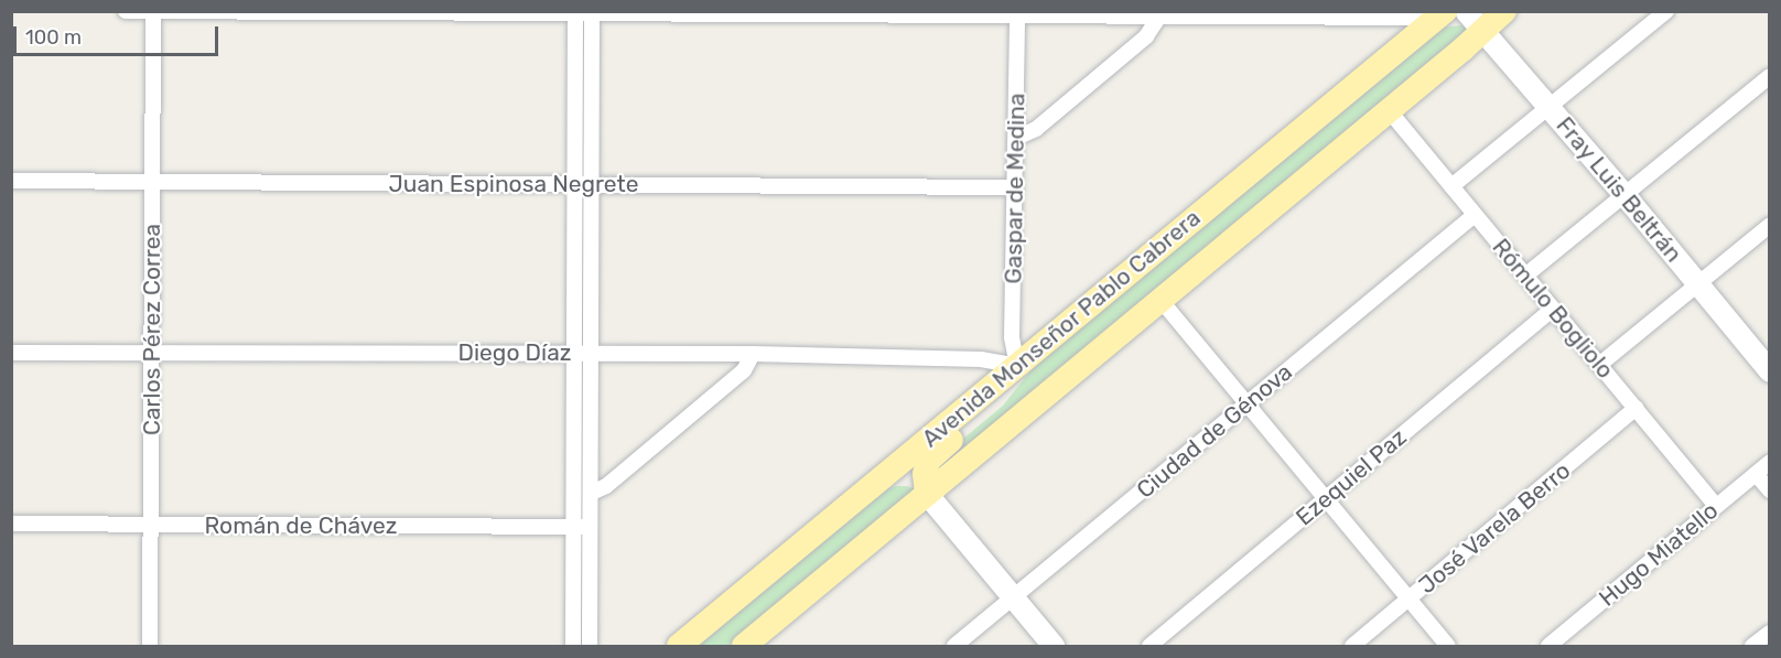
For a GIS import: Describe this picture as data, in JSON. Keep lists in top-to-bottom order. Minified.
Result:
{"streets":{"main road":["Fray Luis Beltrán","Avenida Monseñor Pablo Cabrera"],"street":["Juan Espinosa Negrete","Gaspar de Medina","Rómulo Bogliolo","Carlos Pérez Correa","Diego Díaz","Ciudad de Génova","Ezequiel Paz","Román de Chávez","José Varela Berro","Hugo Miatello"]},"crossings":[["Juan Espinosa Negrete","Gaspar de Medina"],["Juan Espinosa Negrete","Carlos Pérez Correa"],["Gaspar de Medina","Avenida Monseñor Pablo Cabrera"],["Gaspar de Medina","Diego Díaz"],["Fray Luis Beltrán","Avenida Monseñor Pablo Cabrera"],["Rómulo Bogliolo","Avenida Monseñor Pablo Cabrera"],["Rómulo Bogliolo","Ciudad de Génova"],["Rómulo Bogliolo","Ezequiel Paz"],["Rómulo Bogliolo","José Varela Berro"],["Rómulo Bogliolo","Hugo Miatello"],["Avenida Monseñor Pablo Cabrera","Diego Díaz"],["Carlos Pérez Correa","Diego Díaz"],["Carlos Pérez Correa","Román de Chávez"]],"scale_bar":"100 m"}
